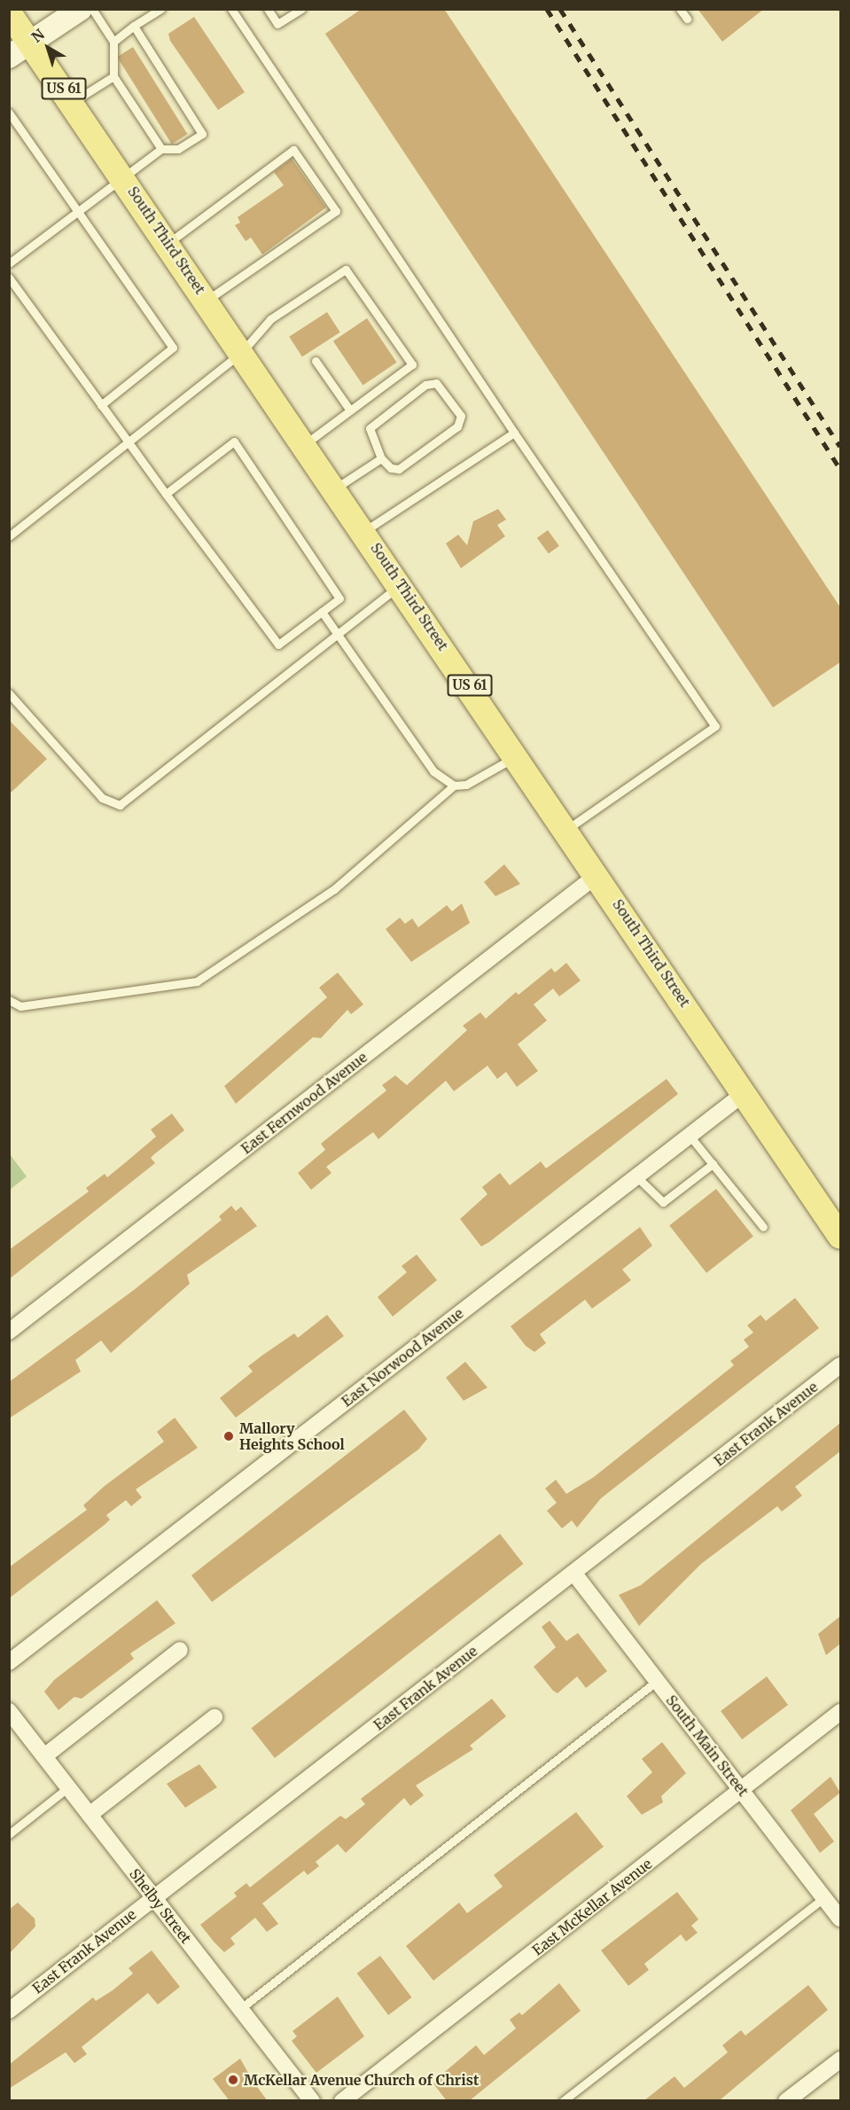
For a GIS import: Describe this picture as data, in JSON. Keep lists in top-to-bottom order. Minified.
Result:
{"streets":{"main road":["US 61","South Third Street"],"street":["East Fernwood Avenue","East Norwood Avenue","East Frank Avenue","South Main Street","Shelby Street","East McKellar Avenue"]},"crossings":[["South Third Street","East Fernwood Avenue"],["South Third Street","East Norwood Avenue"],["East Frank Avenue","South Main Street"],["East Frank Avenue","Shelby Street"],["South Main Street","East McKellar Avenue"]],"places":["Mallory Heights School","McKellar Avenue Church of Christ"],"north":"top left"}
